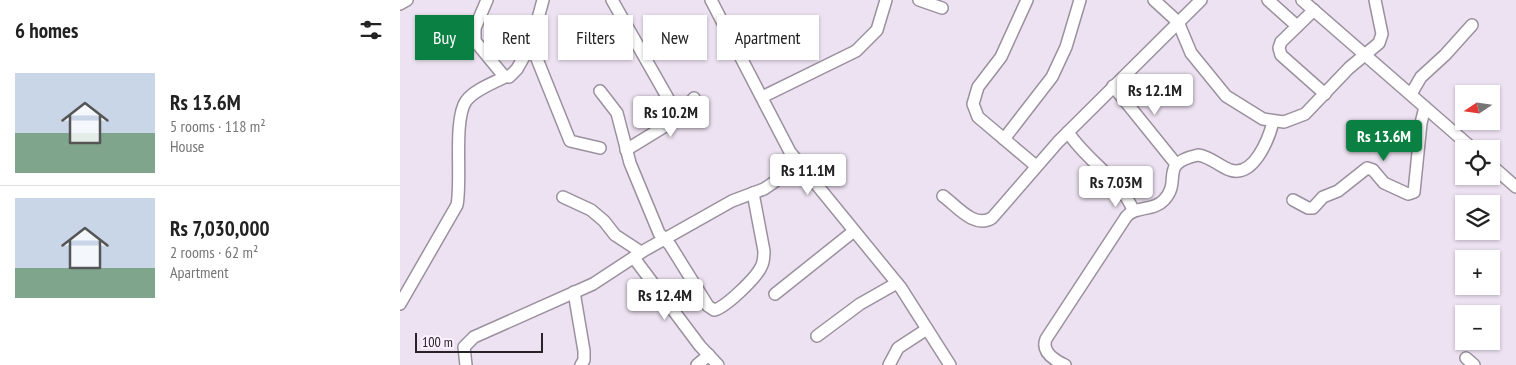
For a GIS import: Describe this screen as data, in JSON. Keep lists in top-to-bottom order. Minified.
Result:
{"scale_bar":"100 m","north":"left","page":{"heading":"6 homes","chip":["Buy","Rent","Filters","New","Apartment"],"list":[{"name":"Rs 13.6M","note":"5 rooms · 118 m² · House"},{"name":"Rs 7,030,000","note":"2 rooms · 62 m² · Apartment"}],"price":["Rs 12.1M","Rs 10.2M","Rs 13.6M","Rs 11.1M","Rs 7.03M","Rs 12.4M"],"map_buttons":["+","−"],"scale":"100 m"}}
